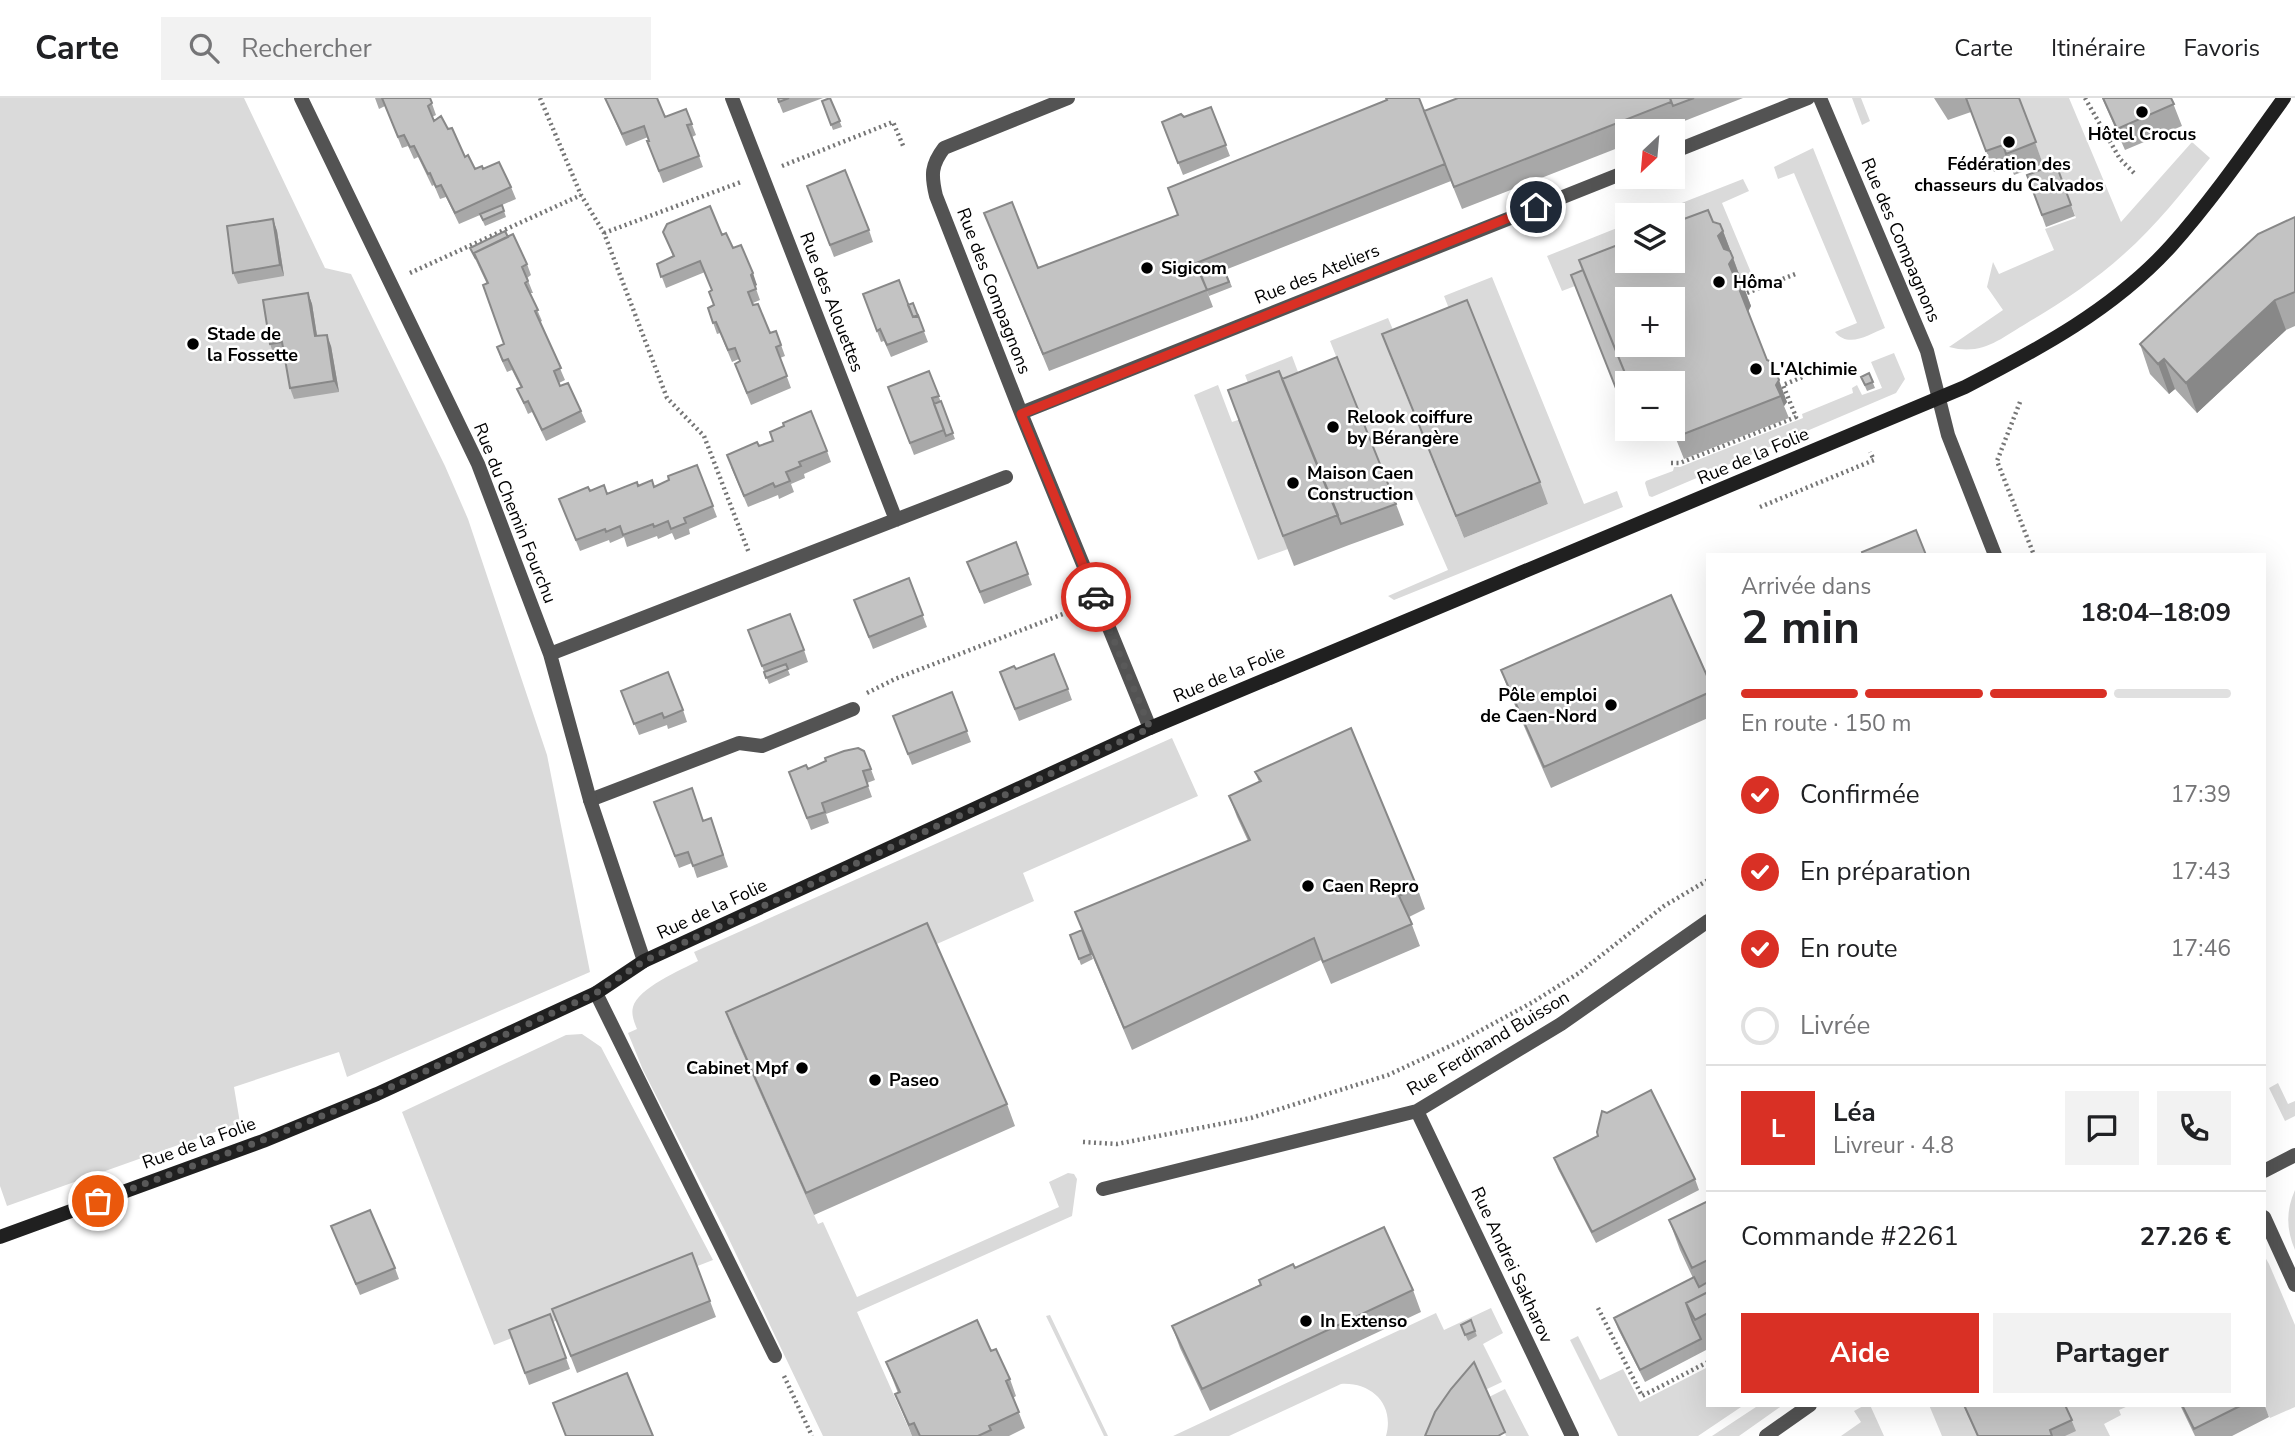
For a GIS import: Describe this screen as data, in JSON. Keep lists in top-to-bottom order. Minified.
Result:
{"streets":{"street":["Rue des Compagnons","Rue des Ateliers","Rue des Alouettes","Rue de la Folie","Rue du Chemin Fourchu","Rue Ferdinand Buisson","Rue Andrei Sakharov"]},"crossings":[["Rue des Compagnons","Rue des Ateliers"],["Rue des Compagnons","Rue de la Folie"],["Rue de la Folie","Rue du Chemin Fourchu"],["Rue Ferdinand Buisson","Rue Andrei Sakharov"]],"places":["Hôtel Crocus","Fédération des chasseurs du Calvados","Sigicom","Hôma","Stade de la Fossette","L'Alchimie","Relook coiffure by Bérangère","Maison Caen Construction","Pôle emploi de Caen-Nord","Caen Repro","Cabinet Mpf","Paseo","In Extenso"],"north":"bottom left","page":{"header":"Carte","search":"Rechercher","nav":["Carte","Itinéraire","Favoris"],"map_buttons":["+","−"],"heading":["2 min","Arrivée dans","18:04–18:09"],"panel":["Léa","Livreur · 4.8","Commande #2261","27.26 €"],"bar":"En route · 150 m","list":[["Confirmée","17:39"],["En préparation","17:43"],["En route","17:46"],"Livrée"],"round":"L","buttons":["Aide","Partager"]}}
